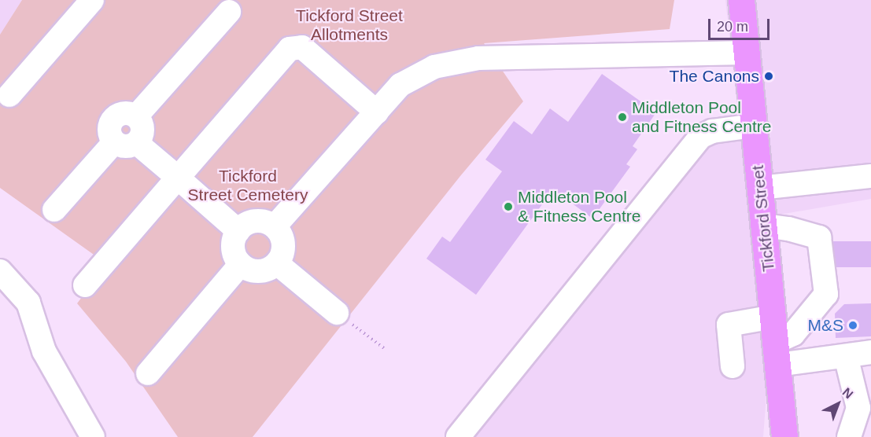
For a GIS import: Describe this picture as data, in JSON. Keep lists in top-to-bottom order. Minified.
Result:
{"streets":{"main road":["Tickford Street"]},"parks":["Tickford Street Allotments","Tickford Street Cemetery"],"places":["The Canons","Middleton Pool and Fitness Centre","Middleton Pool & Fitness Centre","M&S"],"scale_bar":"20 m","north":"top right"}
